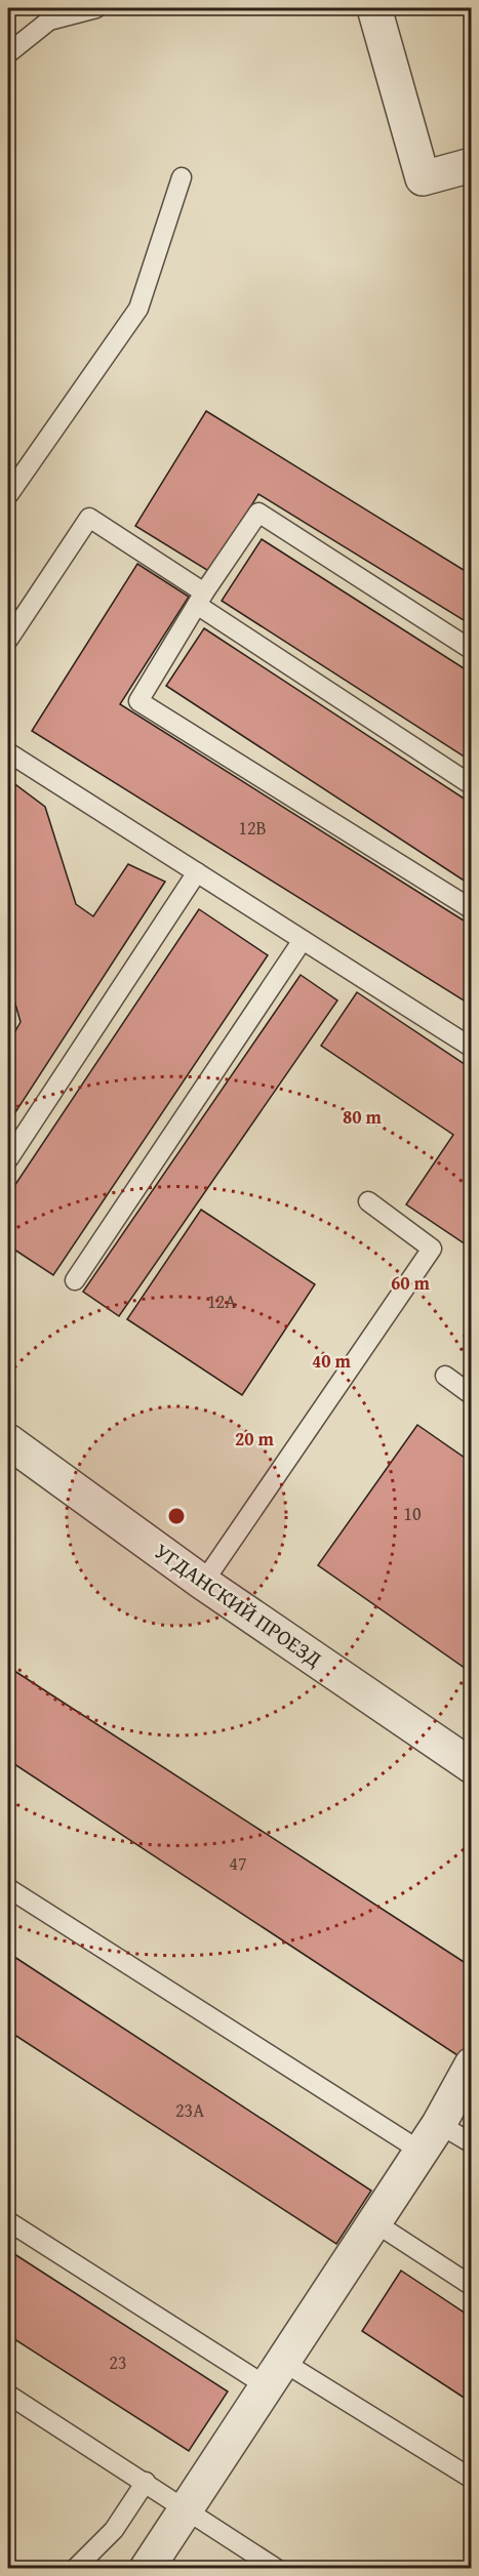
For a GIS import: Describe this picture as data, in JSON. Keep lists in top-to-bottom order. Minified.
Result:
{"streets":{"street":["УГДАНСКИЙ ПРОЕЗД"]},"house_numbers":["12В","12А","10","47","23А","23"],"rings":["80 m","60 m","40 m","20 m"]}
